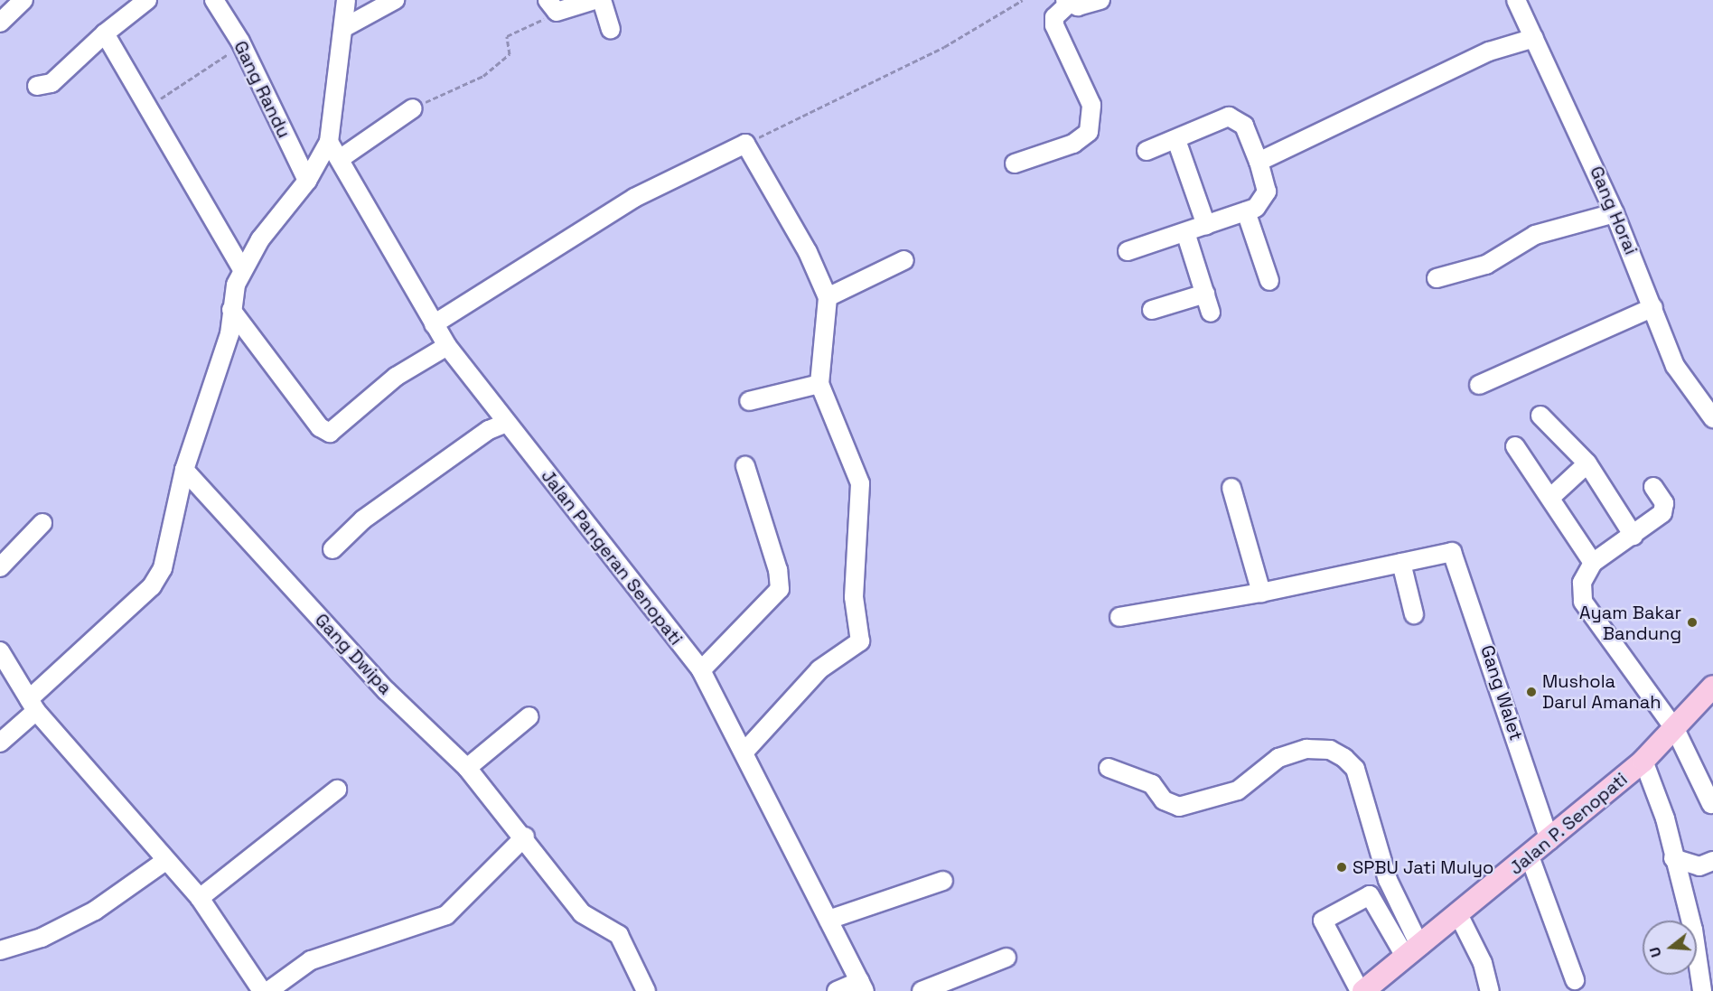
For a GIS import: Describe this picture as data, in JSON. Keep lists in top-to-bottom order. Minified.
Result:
{"streets":{"main road":["Jalan P. Senopati"],"street":["Gang Randu","Gang Horai","Jalan Pangeran Senopati","Gang Dwipa","Gang Walet"]},"crossings":[["Gang Walet","Jalan P. Senopati"]],"places":["Ayam Bakar Bandung","Mushola Darul Amanah","SPBU Jati Mulyo"],"north":"left"}
